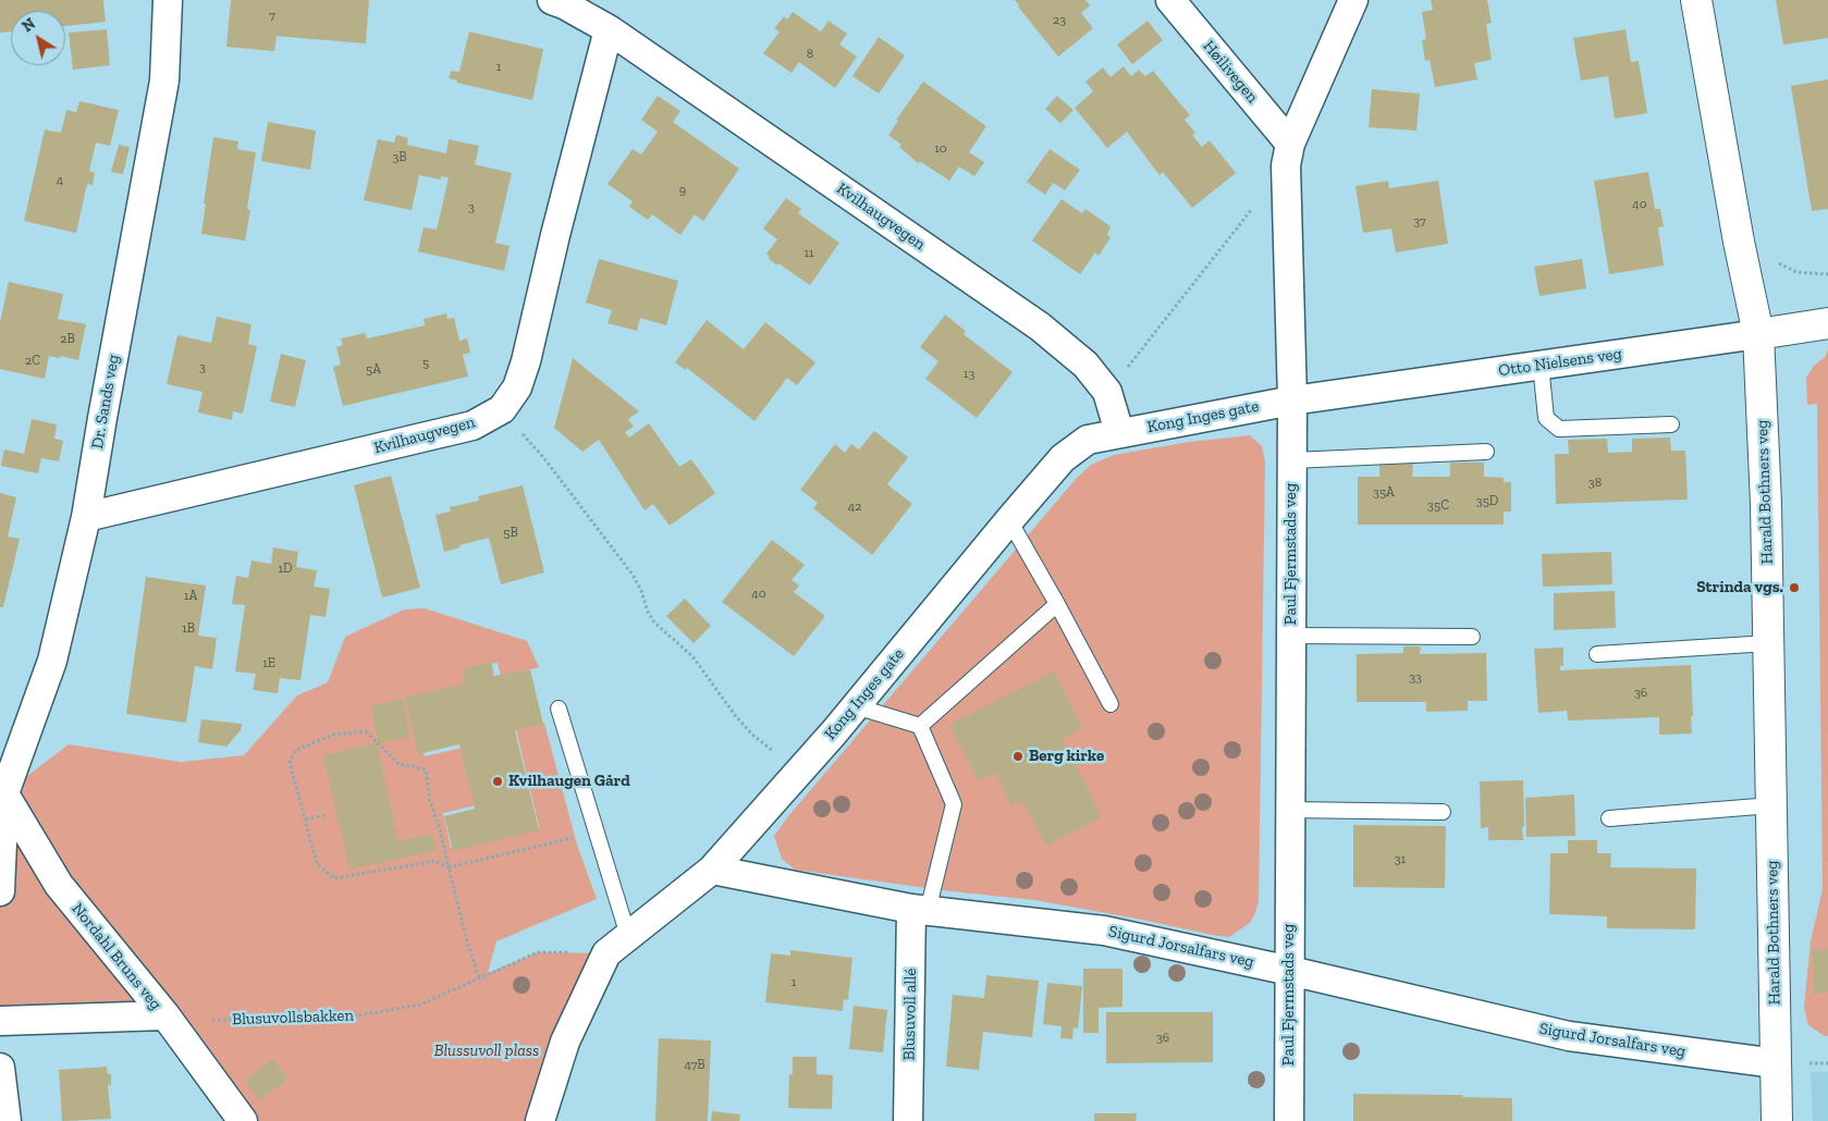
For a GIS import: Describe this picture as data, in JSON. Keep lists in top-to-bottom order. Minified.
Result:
{"streets":{"street":["Høilivegen","Kvilhaugvegen","Otto Nielsens veg","Dr. Sands veg","Kong Inges gate","Harald Bothners veg","Paul Fjermstads veg","Sigurd Jorsalfars veg","Nordahl Bruns veg","Blusuvoll allé"],"path":["Blusuvollsbakken"]},"crossings":[["Høilivegen","Paul Fjermstads veg"],["Kvilhaugvegen","Dr. Sands veg"],["Kvilhaugvegen","Kong Inges gate"],["Otto Nielsens veg","Kong Inges gate"],["Otto Nielsens veg","Harald Bothners veg"],["Otto Nielsens veg","Paul Fjermstads veg"],["Dr. Sands veg","Nordahl Bruns veg"],["Kong Inges gate","Paul Fjermstads veg"],["Kong Inges gate","Sigurd Jorsalfars veg"],["Kong Inges gate","Blusuvollsbakken"],["Harald Bothners veg","Sigurd Jorsalfars veg"],["Paul Fjermstads veg","Sigurd Jorsalfars veg"],["Sigurd Jorsalfars veg","Blusuvoll allé"],["Nordahl Bruns veg","Blusuvollsbakken"]],"parks":["Blussuvoll plass"],"places":["Strinda vgs.","Berg kirke","Kvilhaugen Gård"],"house_numbers":["7","23","8","1","10","3B","4","9","40","3","37","11","2B","2C","5","3","5A","13","38","35A","35D","35C","42","5B","1D","40","1A","1B","1E","33","36","31","1","36","47B"],"north":"top left"}
